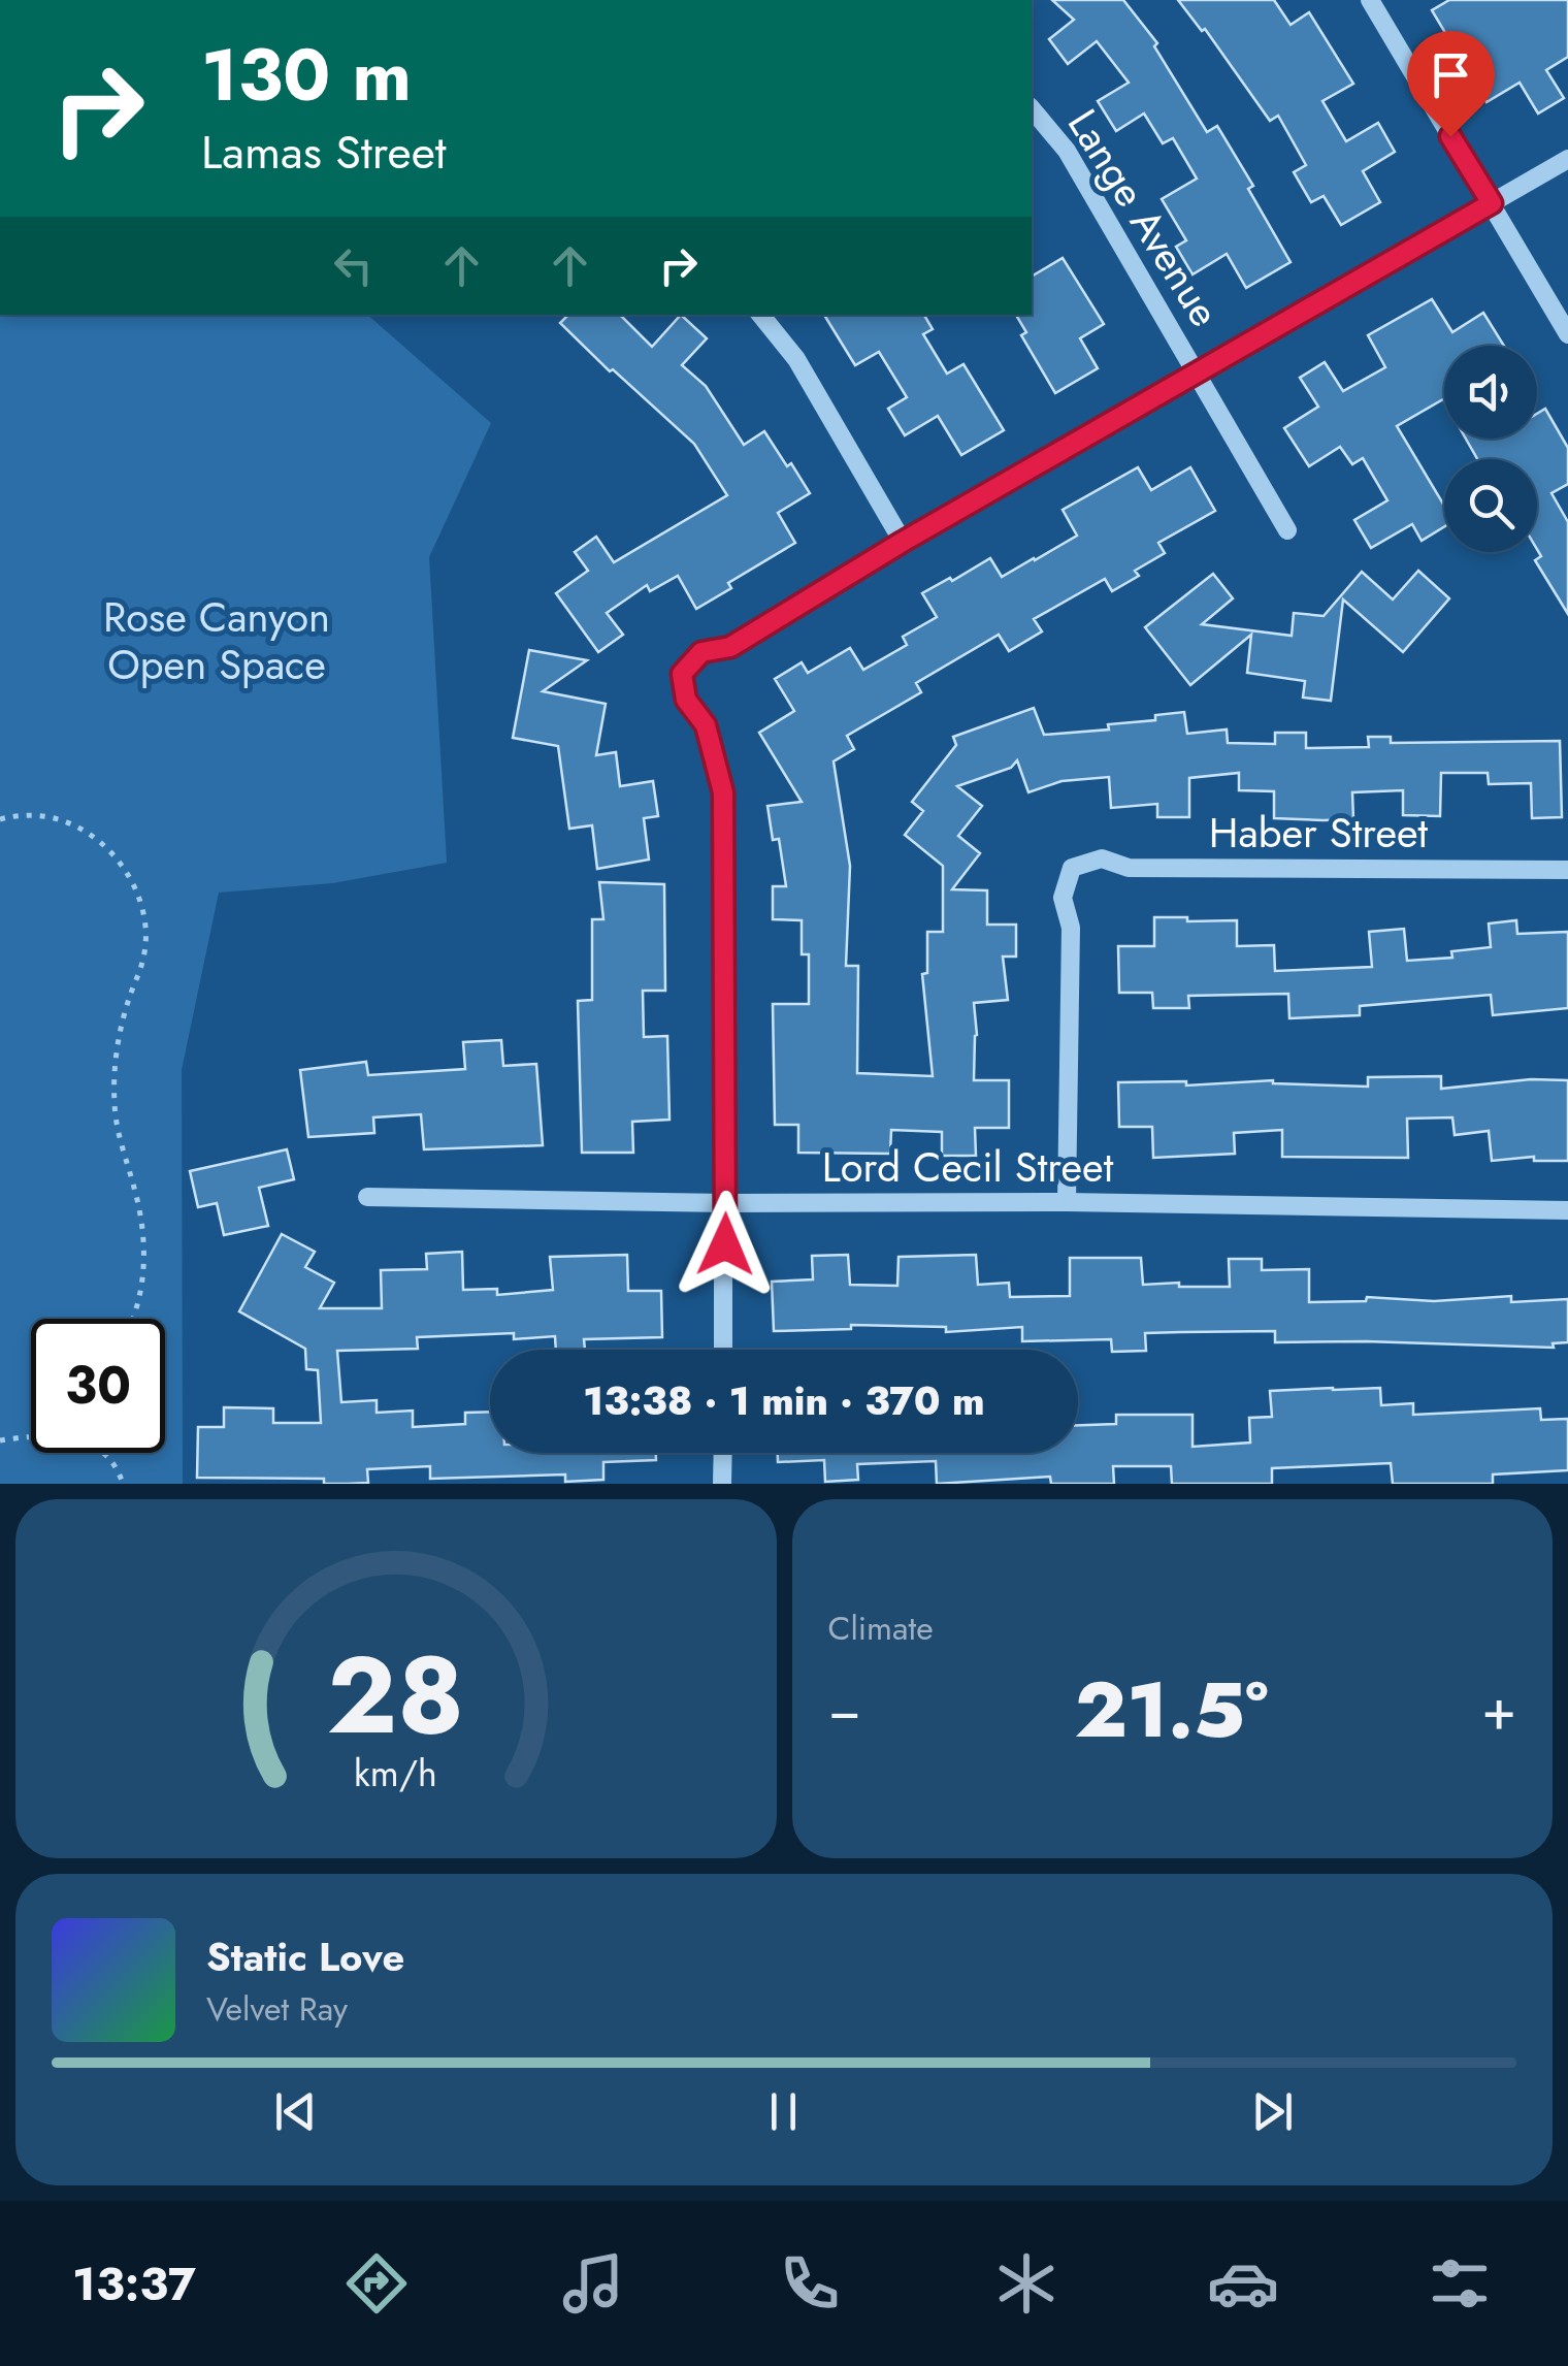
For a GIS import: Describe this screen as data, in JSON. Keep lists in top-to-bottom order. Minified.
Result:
{"streets":{"street":["Lange Avenue","Haber Street","Lord Cecil Street"]},"crossings":[["Haber Street","Lord Cecil Street"]],"parks":["Rose Canyon Open Space"],"page":{"turn":["130 m","Lamas Street"],"limit":"30","trip":"13:38 · 1 min · 370 m","tile":"Climate","heat":["−","21.5°","+"],"song":["Static Love","Velvet Ray"],"tabs":"13:37","gauge":["28","km/h"]}}
